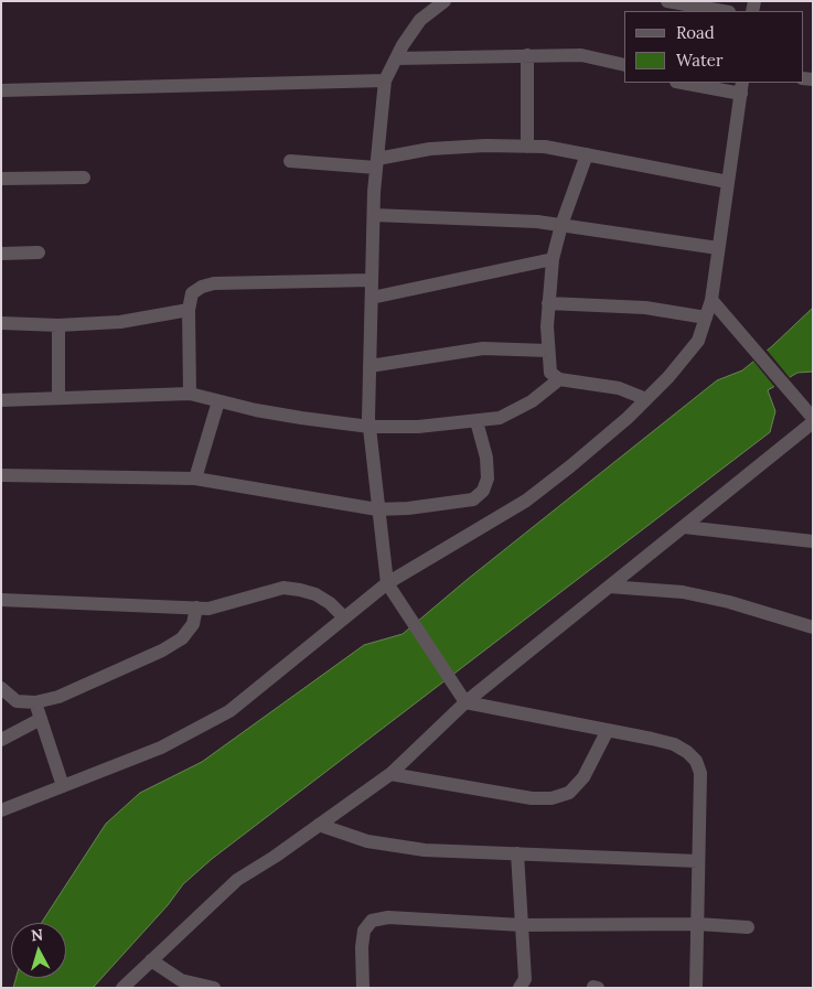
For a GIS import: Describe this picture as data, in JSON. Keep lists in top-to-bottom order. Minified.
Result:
{"legend":["Road","Water"],"north":"top"}
